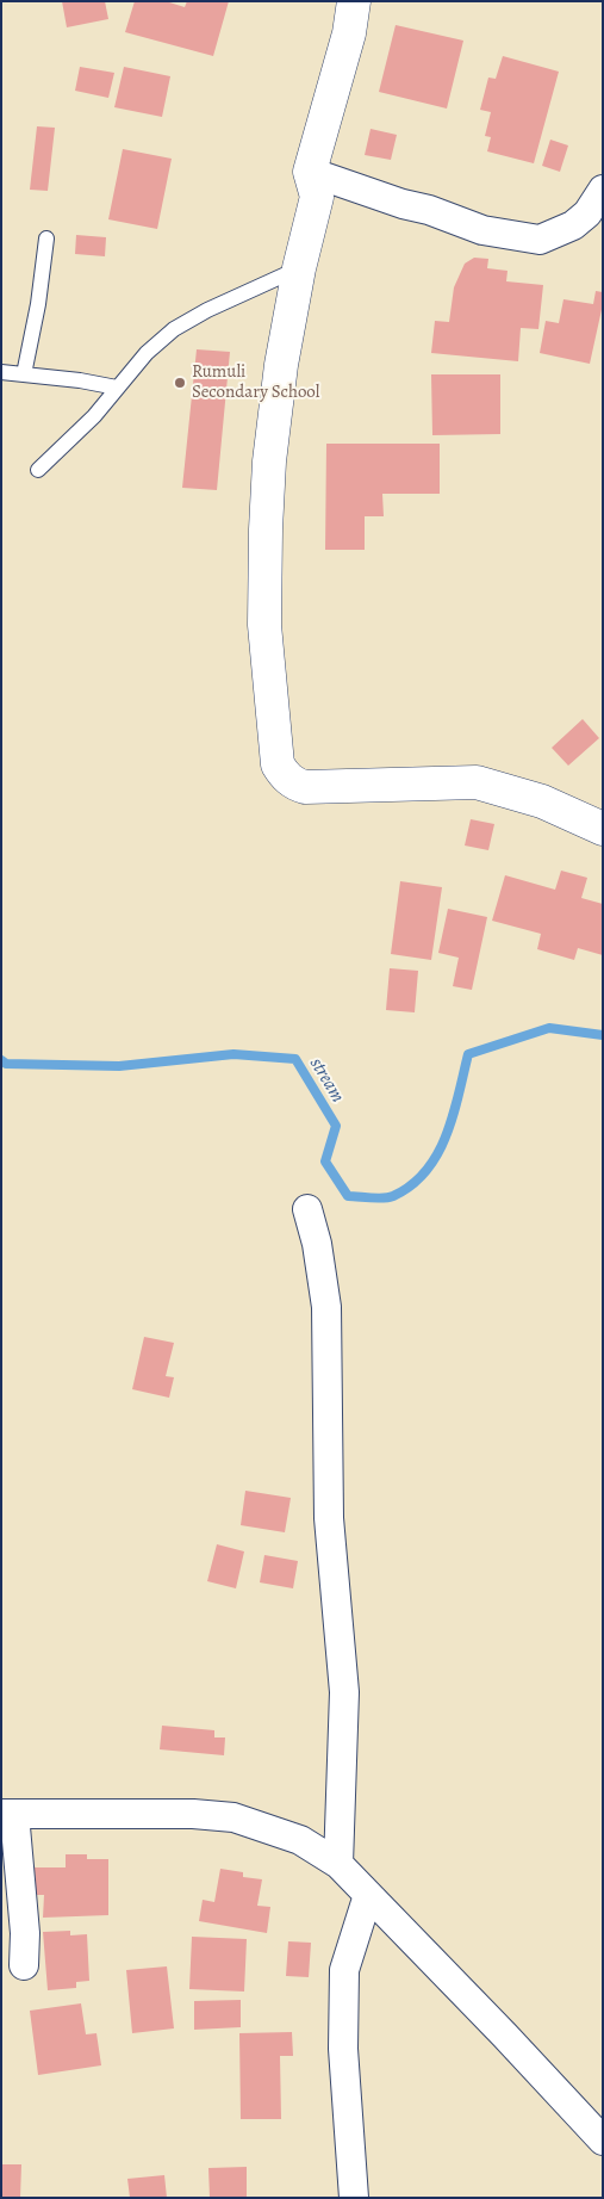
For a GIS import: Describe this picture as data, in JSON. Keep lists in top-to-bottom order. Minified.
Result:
{"water":["stream"],"places":["Rumuli Secondary School"]}
